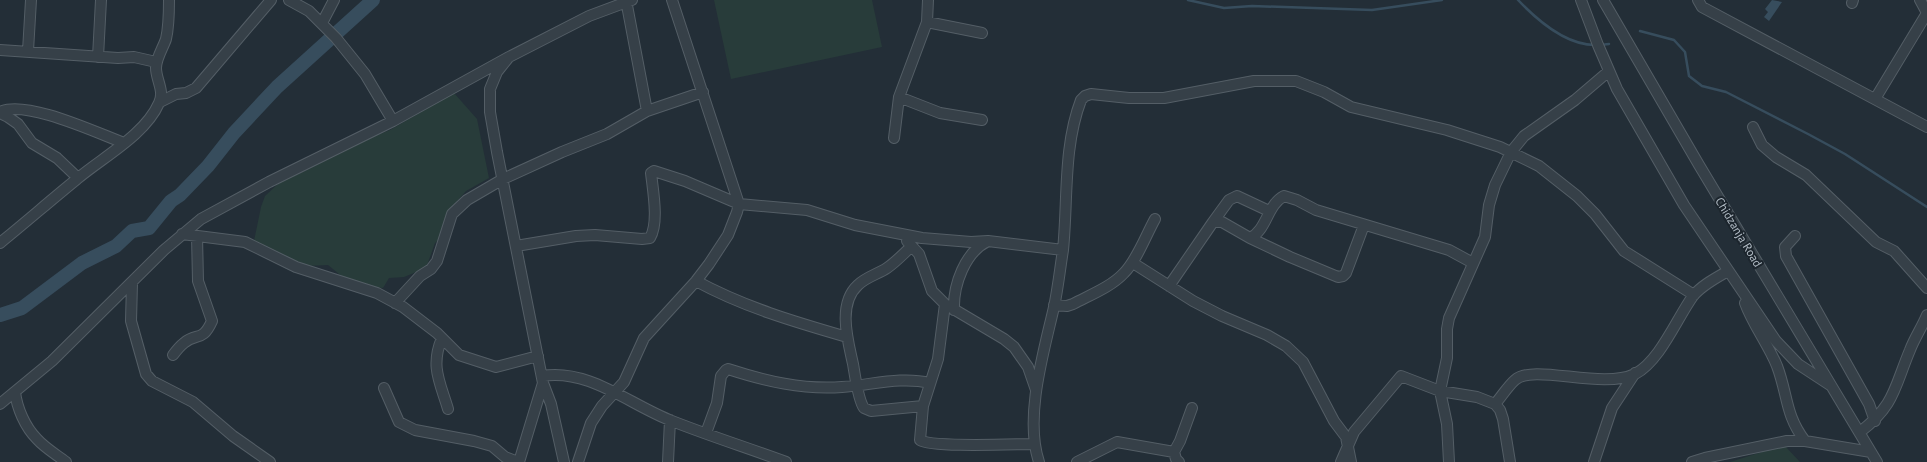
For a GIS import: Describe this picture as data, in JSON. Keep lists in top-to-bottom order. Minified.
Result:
{"streets":{"street":["Chidzanja Road"]}}
